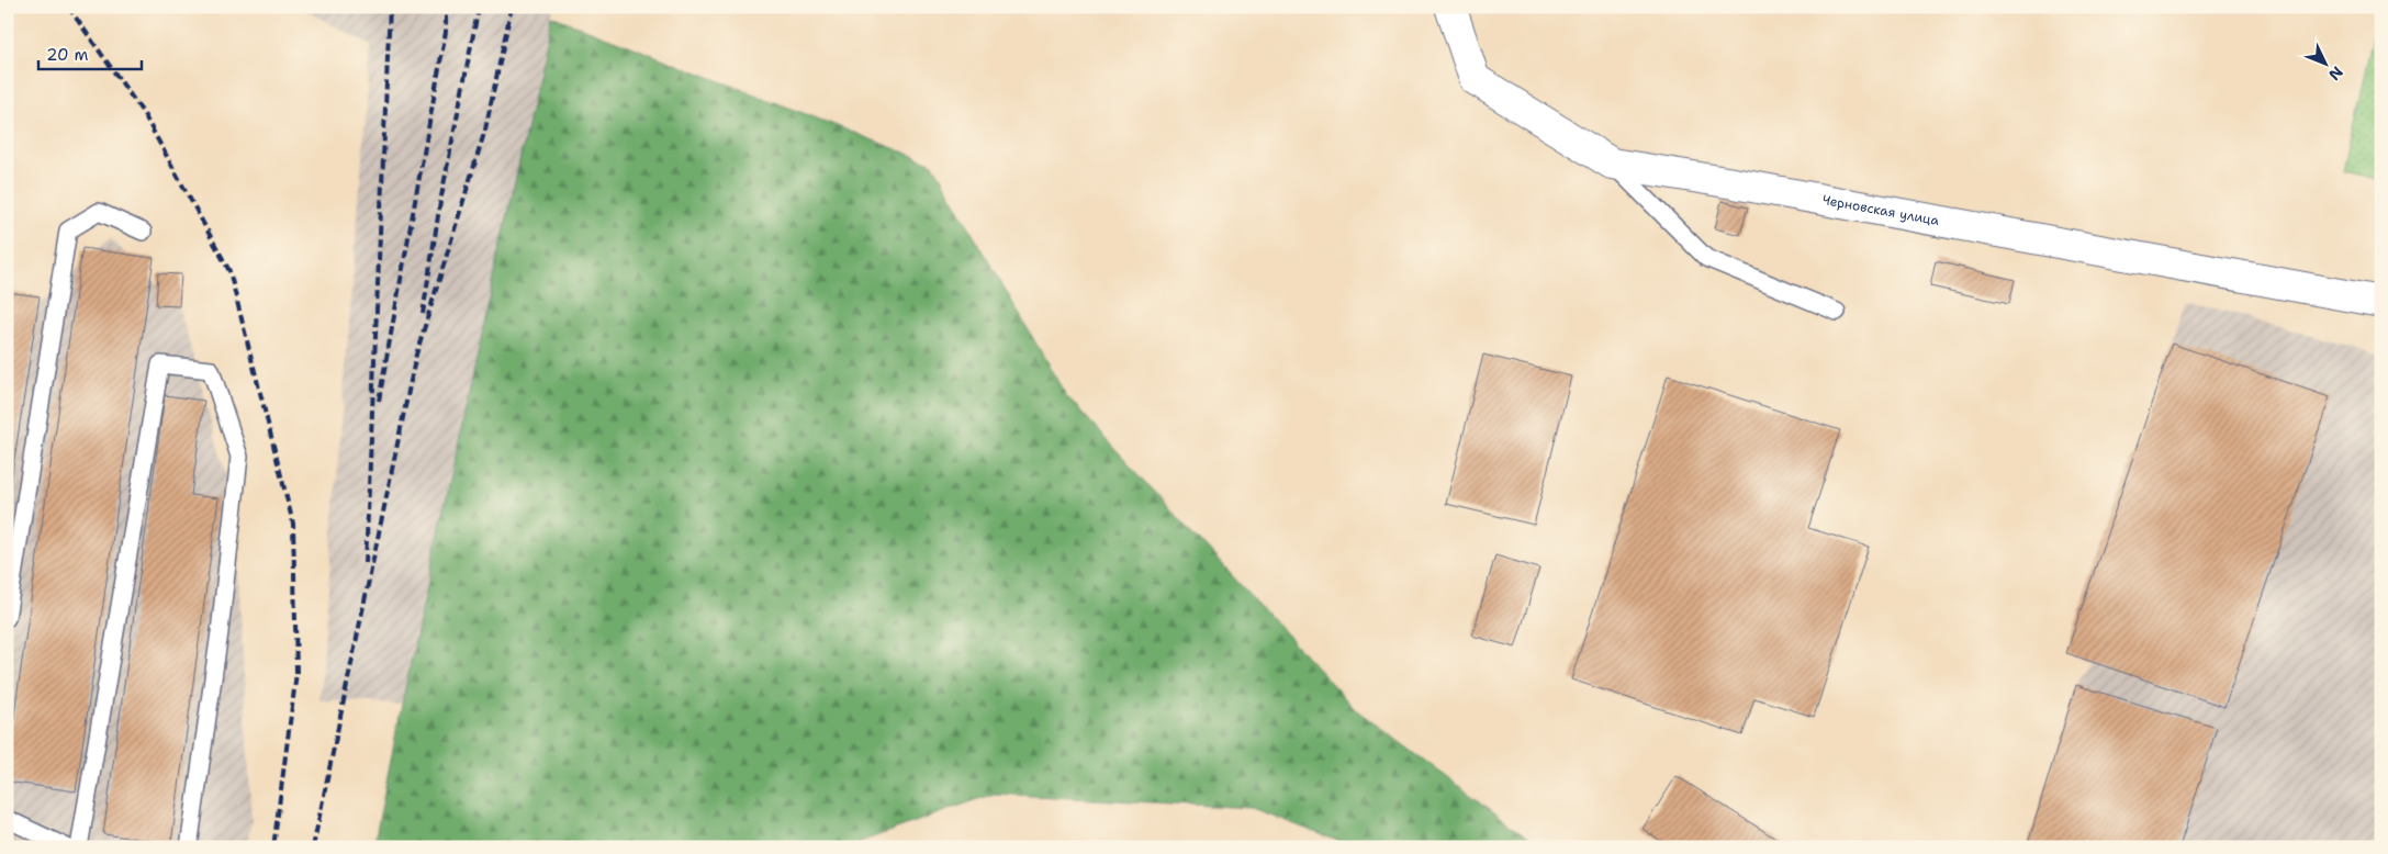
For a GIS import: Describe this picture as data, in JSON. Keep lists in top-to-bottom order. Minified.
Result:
{"streets":{"street":["Черновская улица"]},"scale_bar":"20 m","north":"bottom right"}
